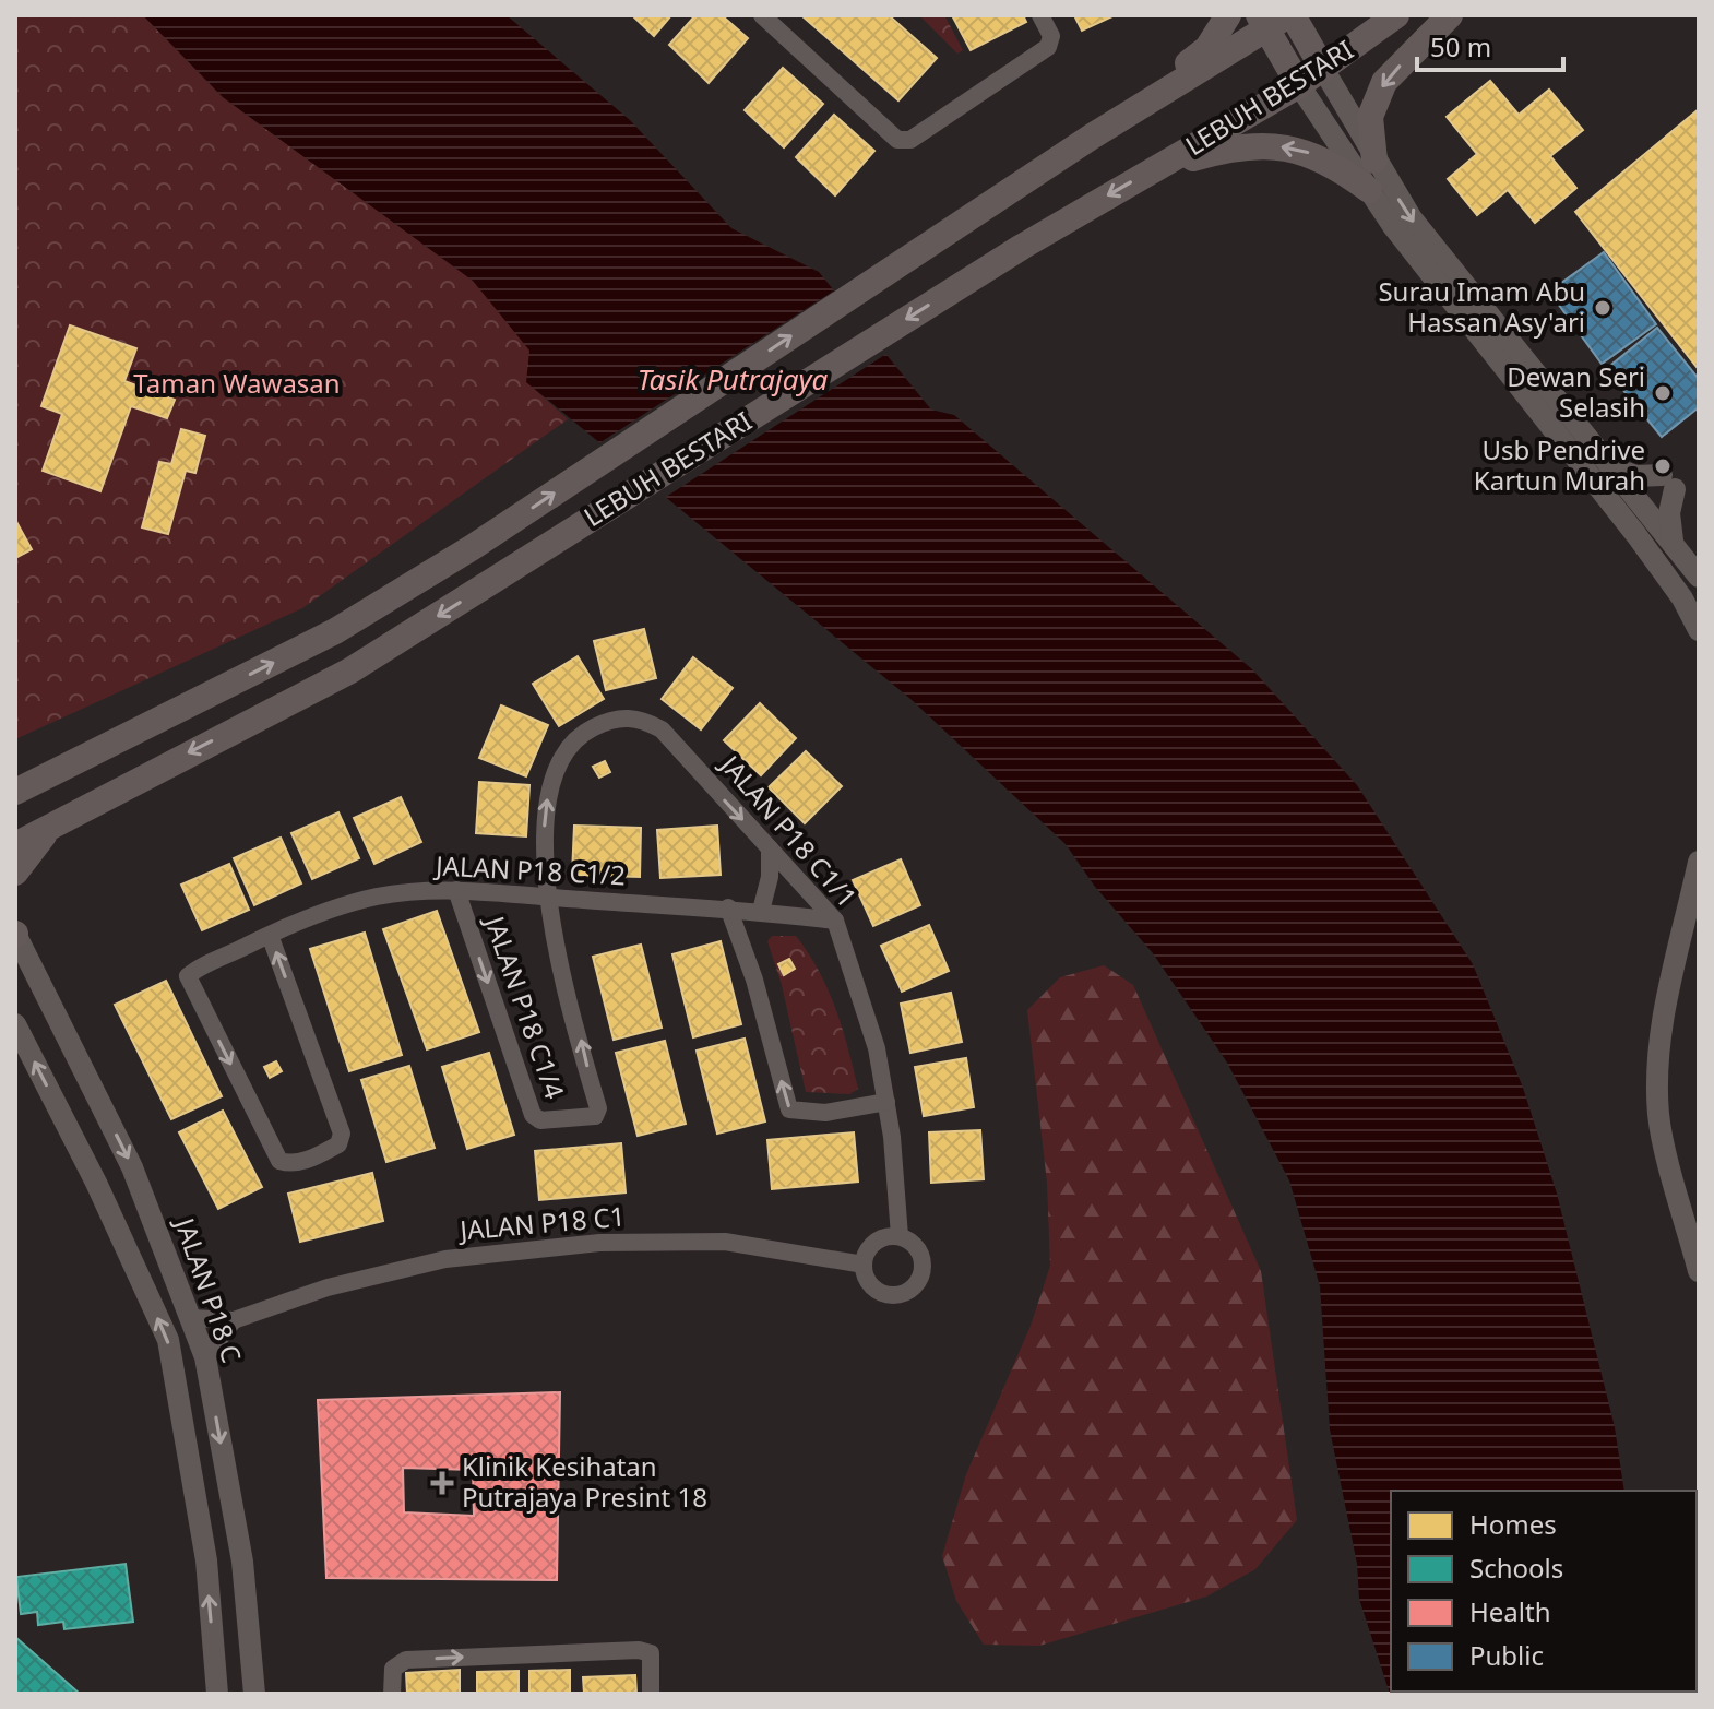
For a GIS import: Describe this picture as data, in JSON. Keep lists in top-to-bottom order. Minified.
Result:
{"streets":{"main road":["LEBUH BESTARI"],"street":["JALAN P18 C1/1","JALAN P18 C1/2","JALAN P18 C1/4","JALAN P18 C1","JALAN P18 C"]},"crossings":[["JALAN P18 C1/1","JALAN P18 C1/2"],["JALAN P18 C1/1","JALAN P18 C1/4"],["JALAN P18 C1/1","JALAN P18 C1"],["JALAN P18 C1/2","JALAN P18 C1/4"],["JALAN P18 C1","JALAN P18 C"]],"water":["Tasik Putrajaya"],"parks":["Taman Wawasan"],"places":{"other":["Surau Imam Abu Hassan Asy'ari","Dewan Seri Selasih","Usb Pendrive Kartun Murah"],"health":["Klinik Kesihatan Putrajaya Presint 18"]},"legend":["Homes","Schools","Health","Public"],"scale_bar":"50 m"}
